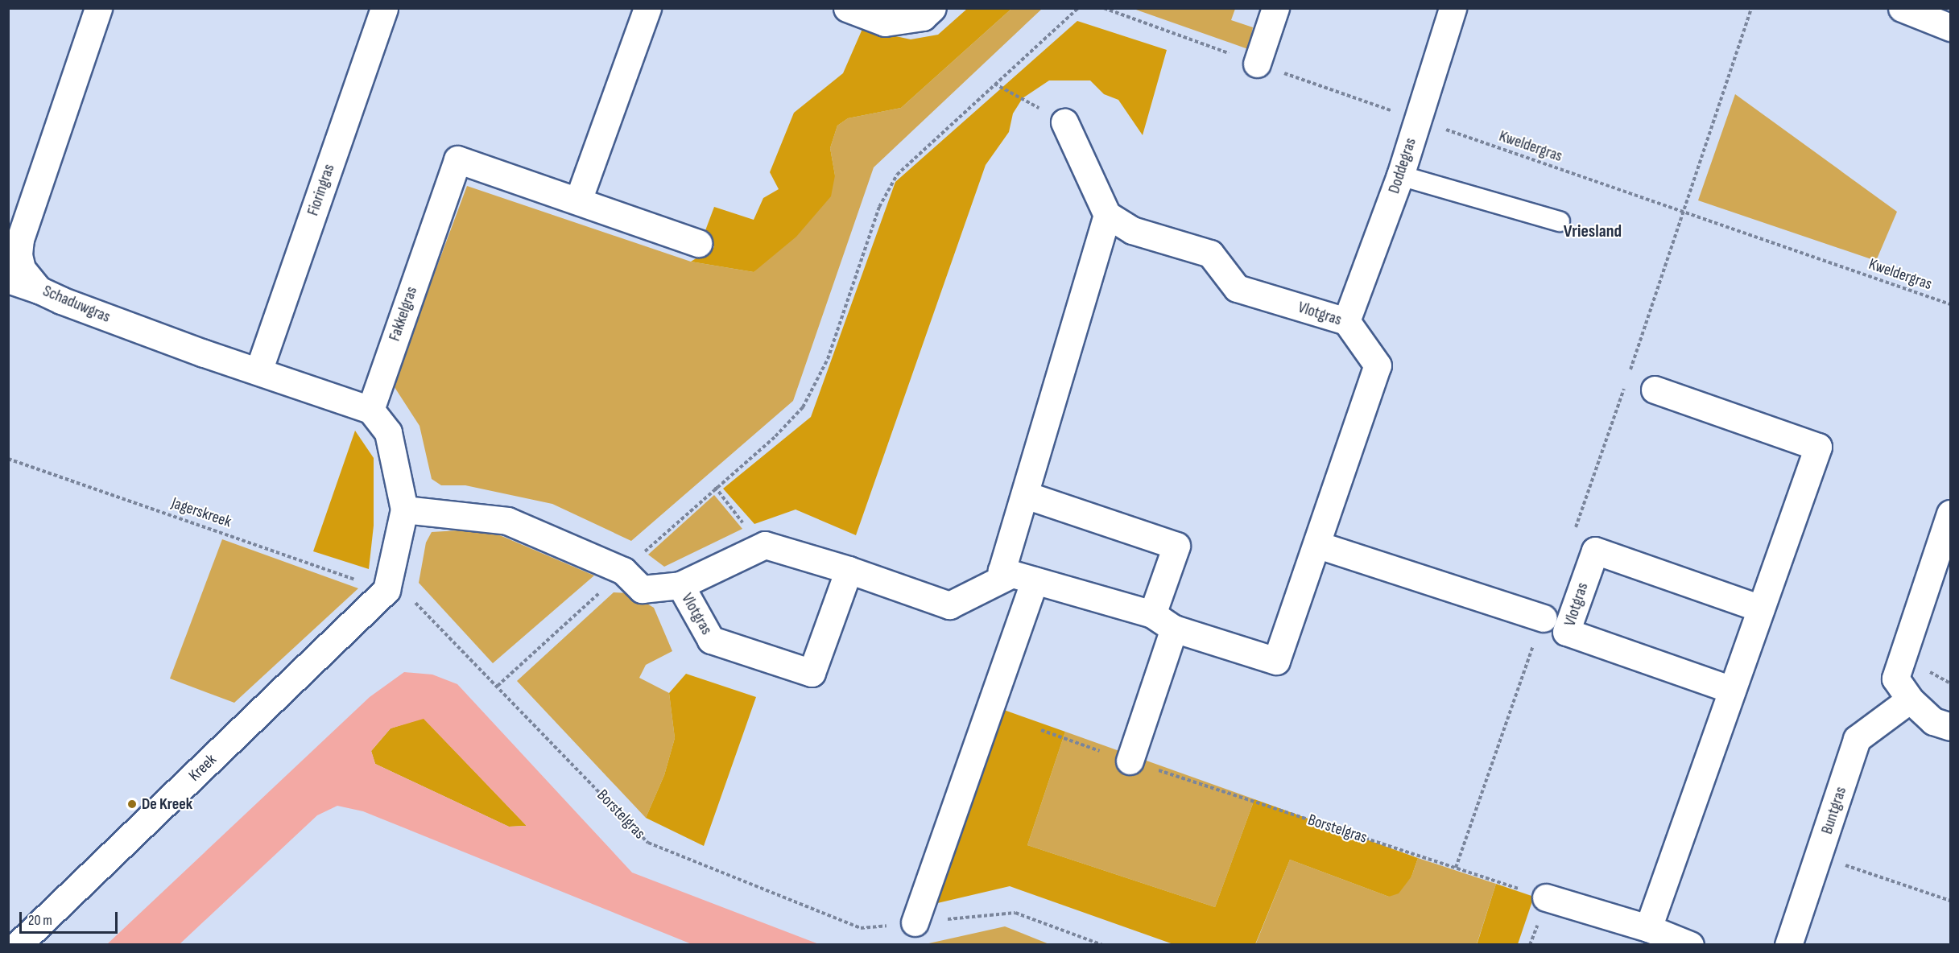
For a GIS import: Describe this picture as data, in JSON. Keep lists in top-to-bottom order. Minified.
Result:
{"streets":{"street":["Doddegras","Fioringras","Schaduwgras","Fakkelgras","Vlotgras","Kreek","Buntgras"],"path":["Kweldergras","Jagerskreek","Borstelgras"]},"crossings":[["Kweldergras","Doddegras"],["Doddegras","Vlotgras"],["Fioringras","Schaduwgras"],["Schaduwgras","Fakkelgras"],["Jagerskreek","Kreek"]],"districts":["Vriesland"],"places":["De Kreek"],"scale_bar":"20 m"}
